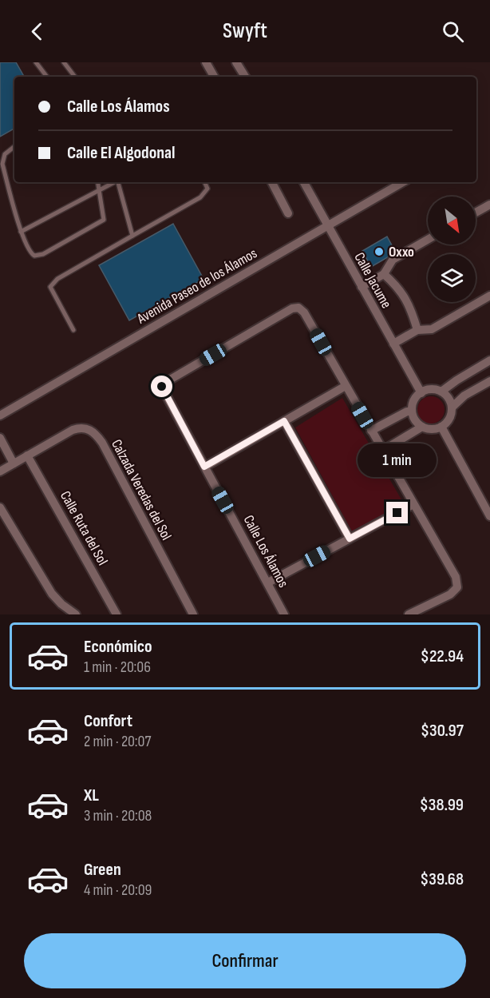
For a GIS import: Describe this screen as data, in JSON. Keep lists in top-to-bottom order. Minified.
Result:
{"streets":{"street":["Calle Jacume","Avenida Paseo de los Álamos","Calzada Veredas del Sol","Calle Ruta del Sol","Calle Los Álamos"]},"crossings":[["Calle Jacume","Avenida Paseo de los Álamos"],["Calzada Veredas del Sol","Calle Ruta del Sol"]],"places":["Oxxo"],"north":"bottom right","page":{"header":"Swyft","banner":["Calle Los Álamos","Calle El Algodonal"],"bubble":"1 min","list":[{"name":"Económico","note":"1 min · 20:06","value":"$22.94"},{"name":"Confort","note":"2 min · 20:07","value":"$30.97"},{"name":"XL","note":"3 min · 20:08","value":"$38.99"},{"name":"Green","note":"4 min · 20:09","value":"$39.68"}],"buttons":"Confirmar"}}
